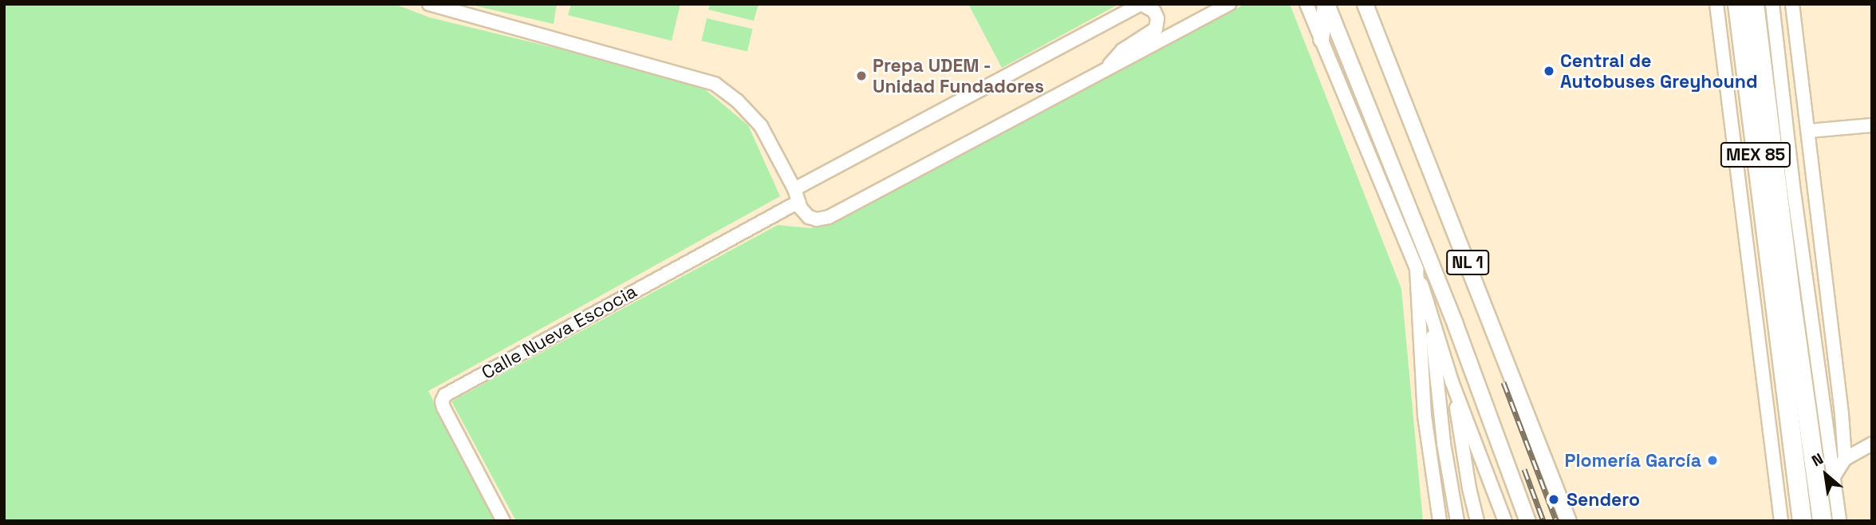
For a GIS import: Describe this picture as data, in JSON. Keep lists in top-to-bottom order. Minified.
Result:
{"streets":{"highway":["MEX 85"],"main road":["NL 1"],"street":["Calle Nueva Escocia"]},"places":["Central de Autobuses Greyhound","Prepa UDEM - Unidad Fundadores","Plomería García","Sendero"],"north":"top left"}
